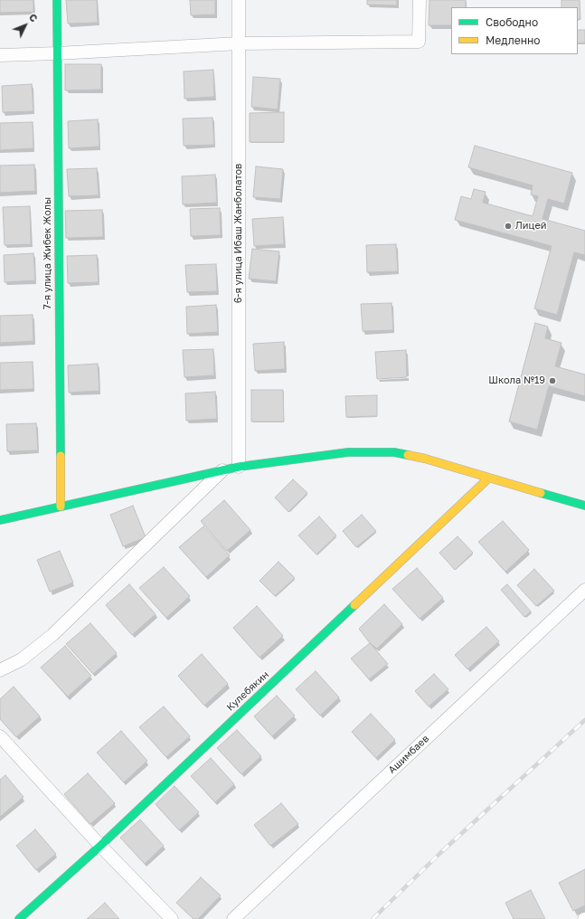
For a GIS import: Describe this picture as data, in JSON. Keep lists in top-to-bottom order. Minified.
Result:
{"streets":{"street":["6-я улица Ибаш Жанболатов","7-я улица Жибек Жолы","Кулебякин","Ашимбаев"]},"places":["Лицей","Школа №19"],"legend":["Свободно","Медленно"],"north":"top right"}
